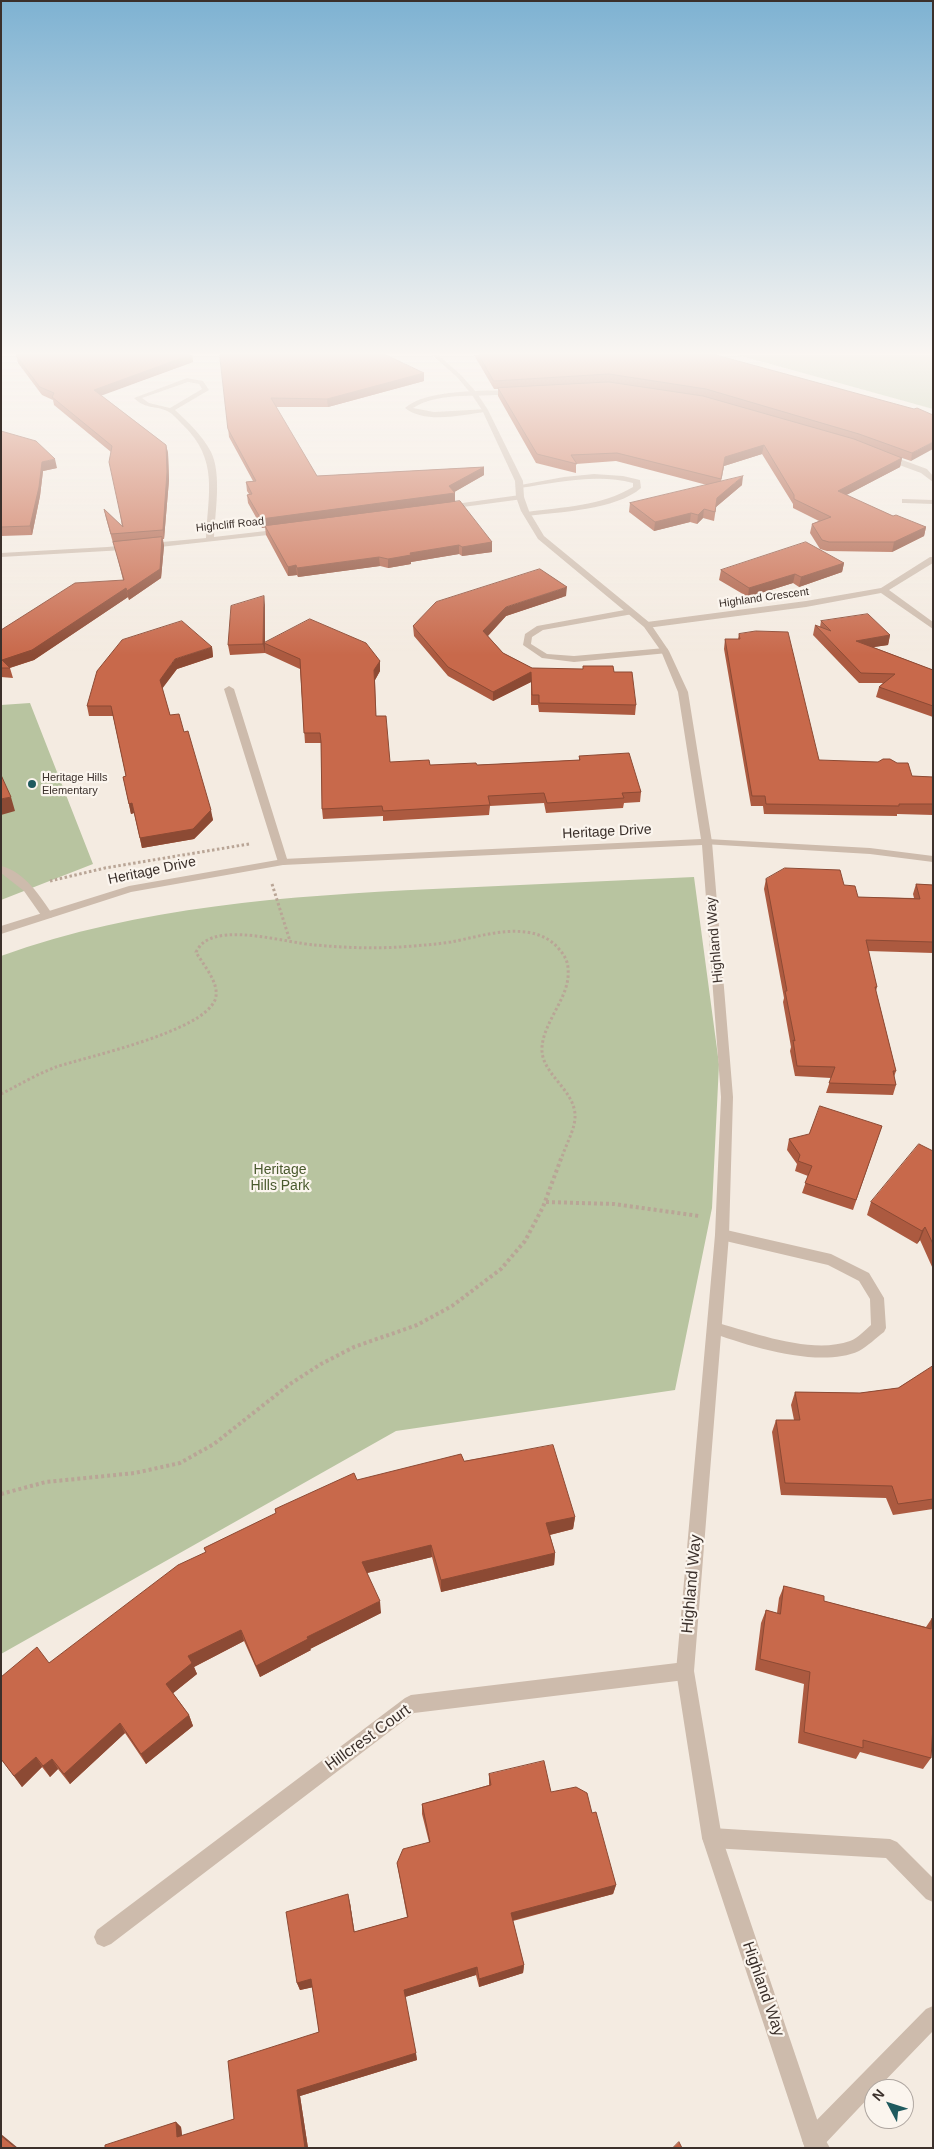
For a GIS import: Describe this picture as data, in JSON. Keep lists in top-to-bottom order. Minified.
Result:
{"streets":{"street":["Highcliff Road","Highland Crescent","Heritage Drive","Highland Way","Hillcrest Court"]},"crossings":[["Highland Crescent","Highland Way"],["Heritage Drive","Highland Way"],["Highland Way","Hillcrest Court"]],"parks":["Heritage Hills Park"],"places":["Heritage Hills Elementary"],"north":"top left"}
